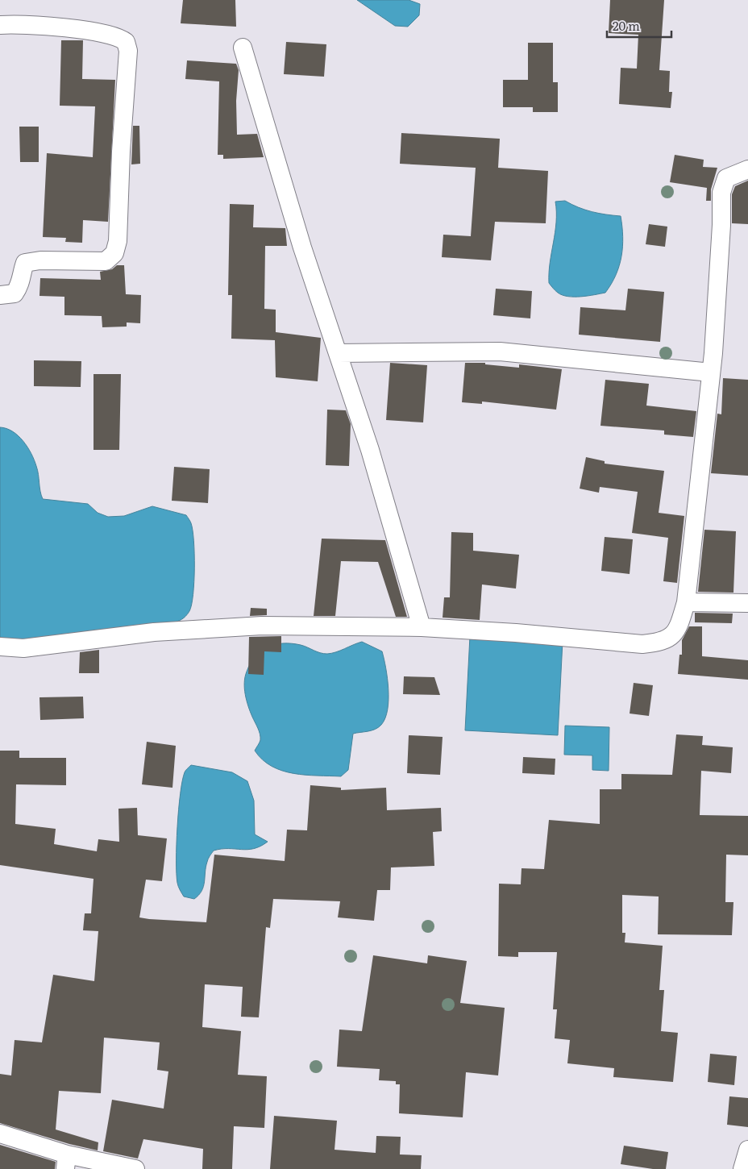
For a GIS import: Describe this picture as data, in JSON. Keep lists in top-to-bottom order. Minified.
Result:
{"scale_bar":"20 m"}
